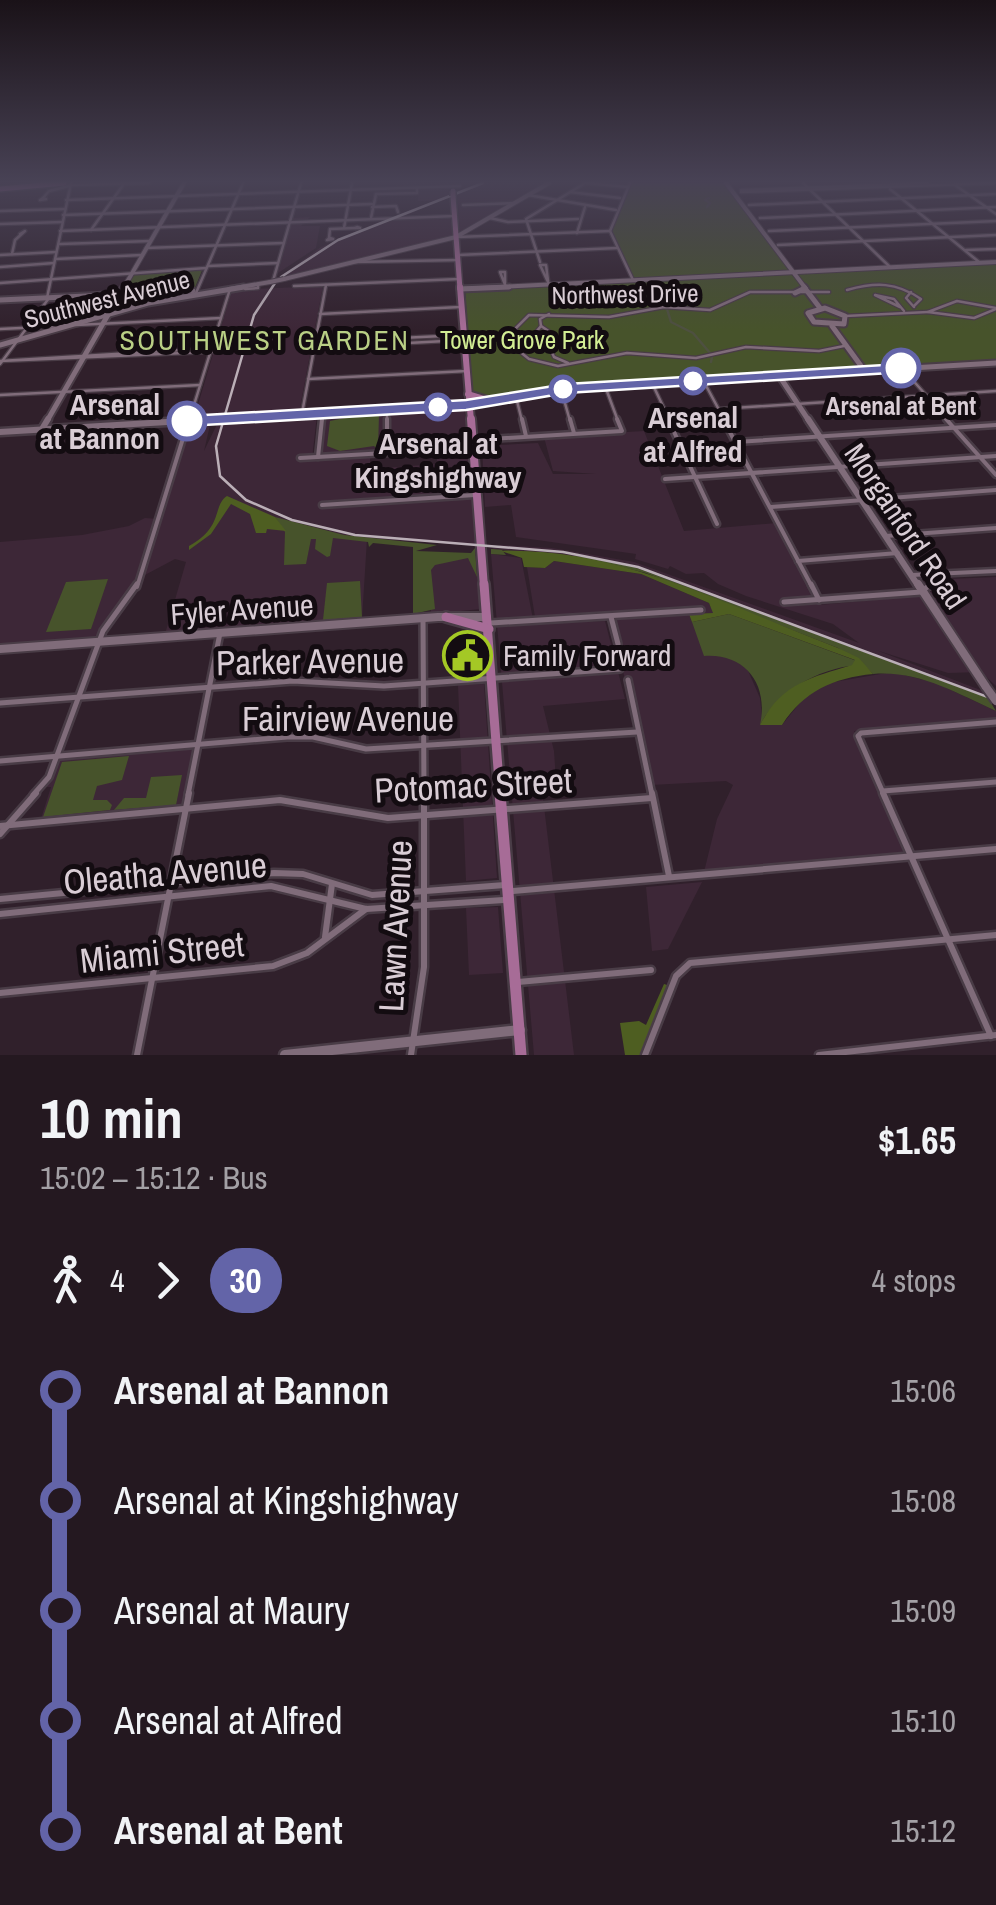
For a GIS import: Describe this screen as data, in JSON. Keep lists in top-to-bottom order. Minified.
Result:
{"streets":{"street":["Northwest Drive","Southwest Avenue","Morganford Road","Fyler Avenue","Parker Avenue","Fairview Avenue","Potomac Street","Oleatha Avenue","Lawn Avenue","Miami Street"]},"crossings":[["Fyler Avenue","Lawn Avenue"],["Parker Avenue","Lawn Avenue"],["Fairview Avenue","Lawn Avenue"],["Potomac Street","Lawn Avenue"],["Oleatha Avenue","Lawn Avenue"],["Oleatha Avenue","Miami Street"]],"districts":["SOUTHWEST GARDEN"],"parks":["Tower Grove Park"],"places":{"other":["Arsenal at Bent","Arsenal at Alfred","Arsenal at Kingshighway","Arsenal at Bannon"],"public building":["Family Forward"]},"lines":["bus line 30"],"page":{"heading":["10 min","15:02 – 15:12 · Bus","$1.65"],"legs":["4","30","4 stops"],"list":[{"name":"Arsenal at Bannon","value":"15:06"},{"name":"Arsenal at Kingshighway","value":"15:08"},{"name":"Arsenal at Maury","value":"15:09"},{"name":"Arsenal at Alfred","value":"15:10"},{"name":"Arsenal at Bent","value":"15:12"}]}}
